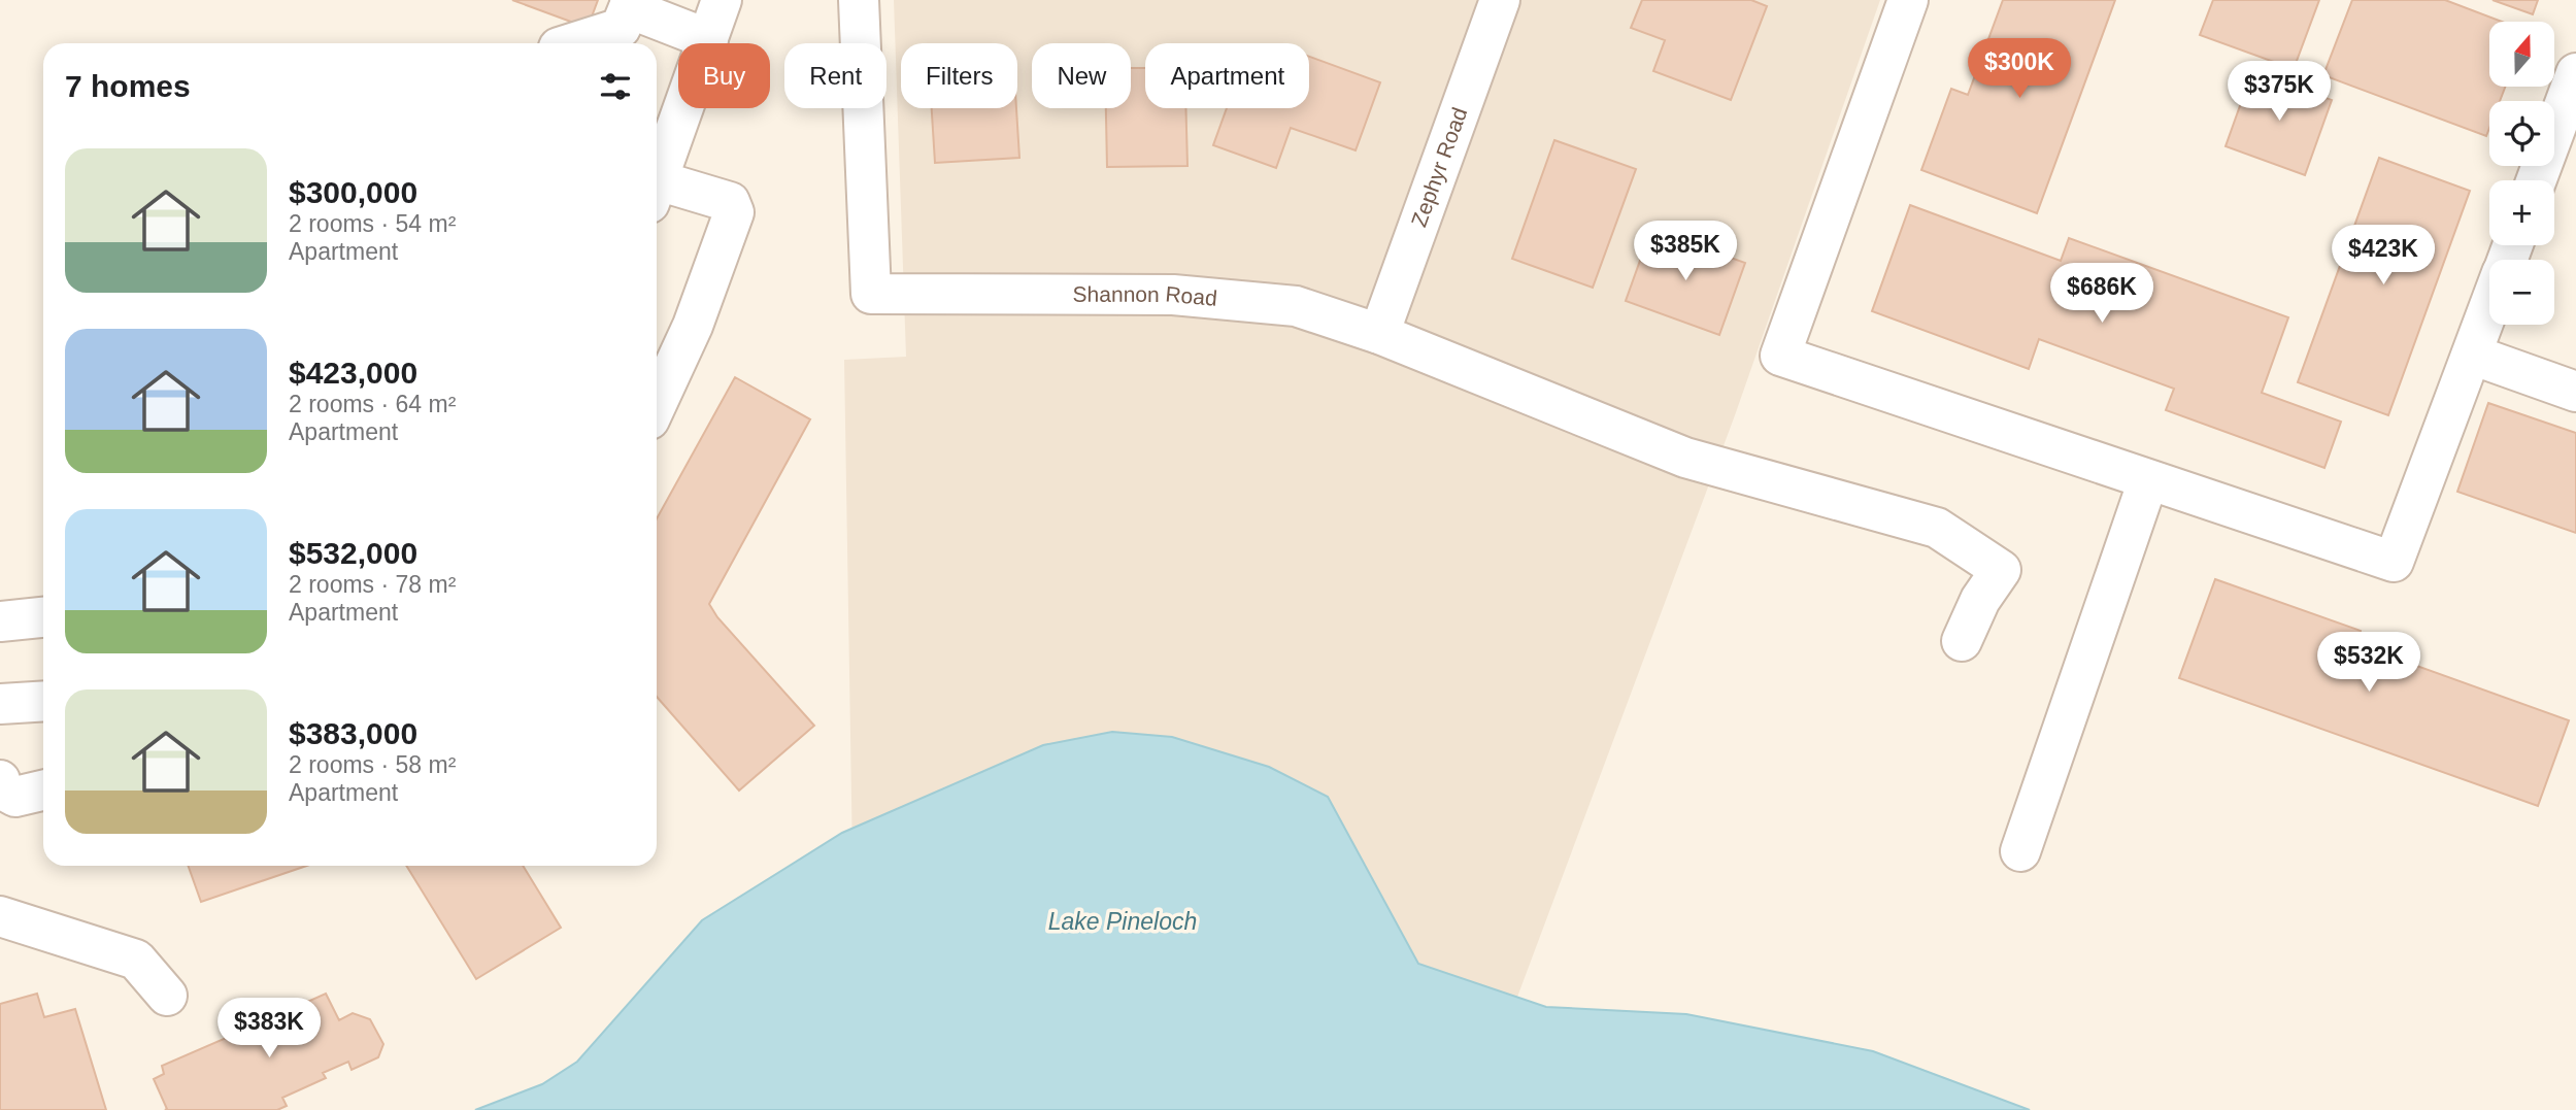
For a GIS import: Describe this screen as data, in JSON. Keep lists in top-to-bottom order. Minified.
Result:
{"streets":{"street":["Zephyr Road","Shannon Road"]},"crossings":[["Zephyr Road","Shannon Road"]],"water":["Lake Pineloch"],"north":"top","page":{"map_buttons":["+","−"],"price":["$300K","$375K","$385K","$423K","$686K","$532K","$383K"],"chip":["Buy","Rent","Filters","New","Apartment"],"heading":"7 homes","list":[{"name":"$300,000","note":"2 rooms · 54 m² · Apartment"},{"name":"$423,000","note":"2 rooms · 64 m² · Apartment"},{"name":"$532,000","note":"2 rooms · 78 m² · Apartment"},{"name":"$383,000","note":"2 rooms · 58 m² · Apartment"}]}}
